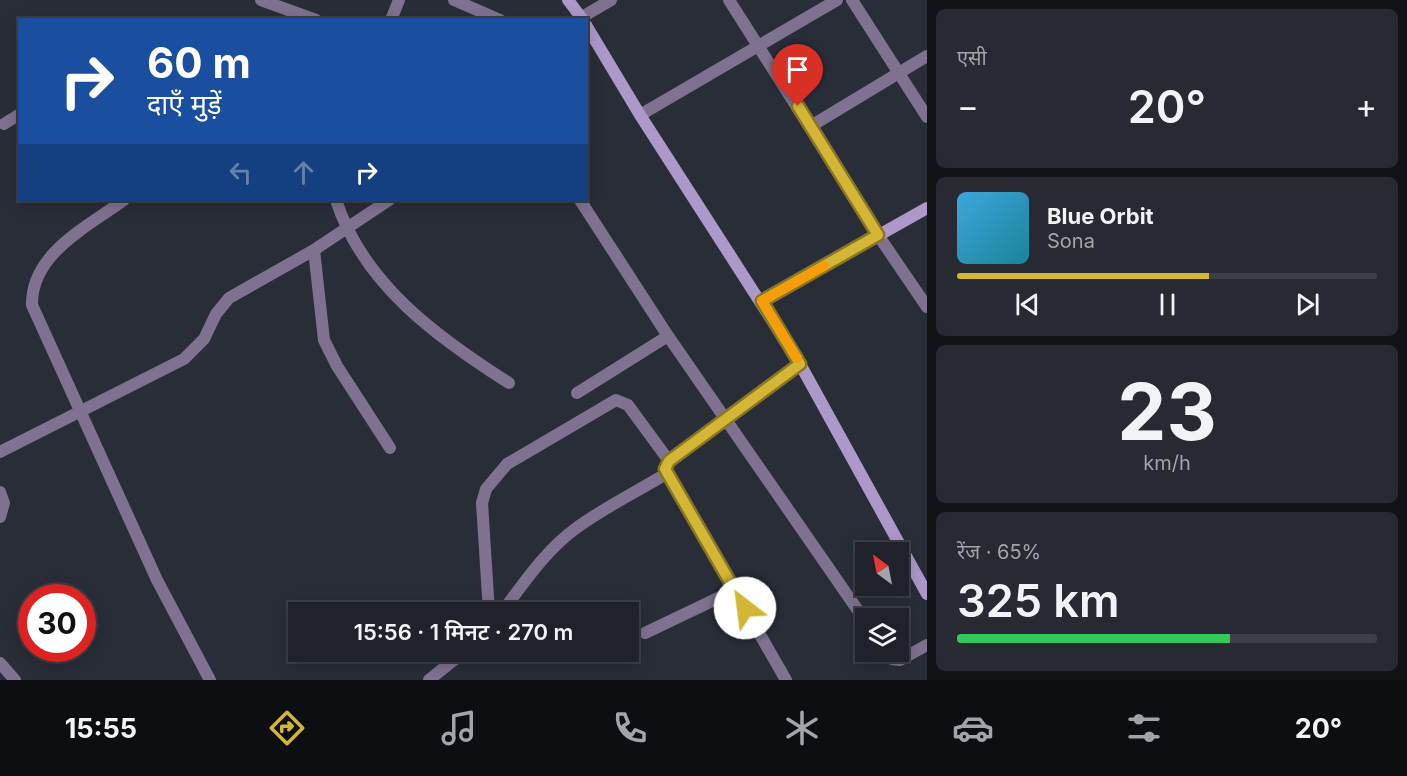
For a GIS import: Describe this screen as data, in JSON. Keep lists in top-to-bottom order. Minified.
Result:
{"north":"top left","page":{"tile":["एसी",["23","km/h"],["रेंज · 65%","325 km"]],"turn":["60 m","दाएँ मुड़ें"],"heat":["−","20°","+"],"song":["Blue Orbit","Sona"],"limit":"30","trip":"15:56 · 1 मिनट · 270 m","tabs":["15:55","20°"]}}
